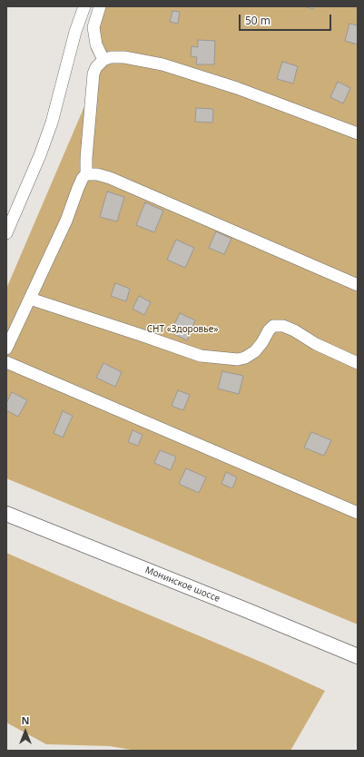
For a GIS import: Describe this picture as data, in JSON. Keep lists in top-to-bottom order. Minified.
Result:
{"streets":{"main road":["Монинское шоссе"]},"parks":["СНТ «Здоровье»"],"scale_bar":"50 m","north":"top"}
